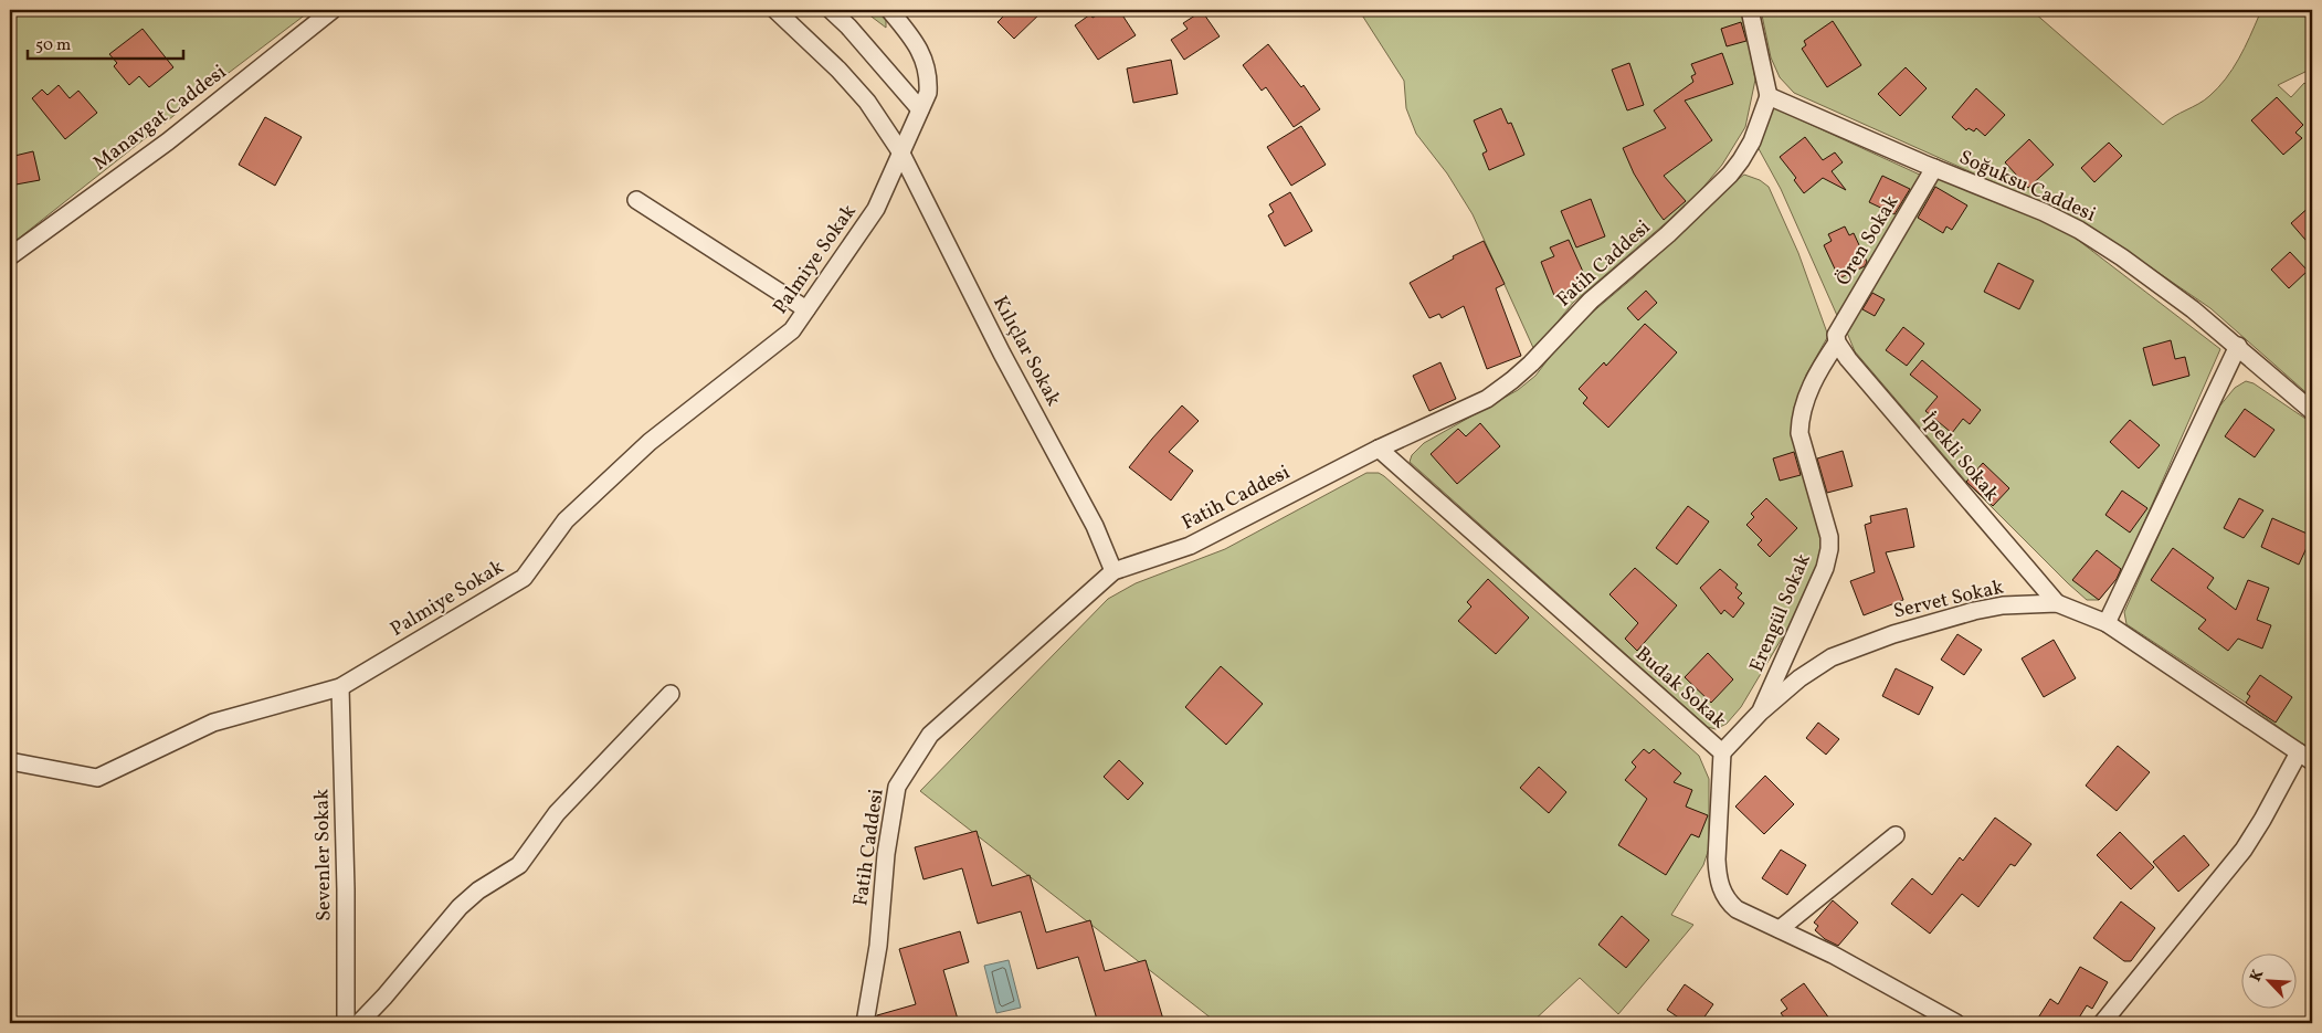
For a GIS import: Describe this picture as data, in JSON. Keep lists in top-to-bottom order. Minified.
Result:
{"streets":{"street":["Manavgat Caddesi","Soğuksu Caddesi","Ören Sokak","Palmiye Sokak","Fatih Caddesi","Kılıçlar Sokak","İpekli Sokak","Servet Sokak","Erengül Sokak","Budak Sokak","Sevenler Sokak"]},"crossings":[["Soğuksu Caddesi","Ören Sokak"],["Soğuksu Caddesi","Fatih Caddesi"],["Ören Sokak","İpekli Sokak"],["Ören Sokak","Erengül Sokak"],["Palmiye Sokak","Kılıçlar Sokak"],["Palmiye Sokak","Sevenler Sokak"],["Fatih Caddesi","Kılıçlar Sokak"],["Fatih Caddesi","Budak Sokak"],["İpekli Sokak","Servet Sokak"],["İpekli Sokak","Erengül Sokak"],["Servet Sokak","Erengül Sokak"],["Servet Sokak","Budak Sokak"]],"scale_bar":"50 m","north":"top left"}
